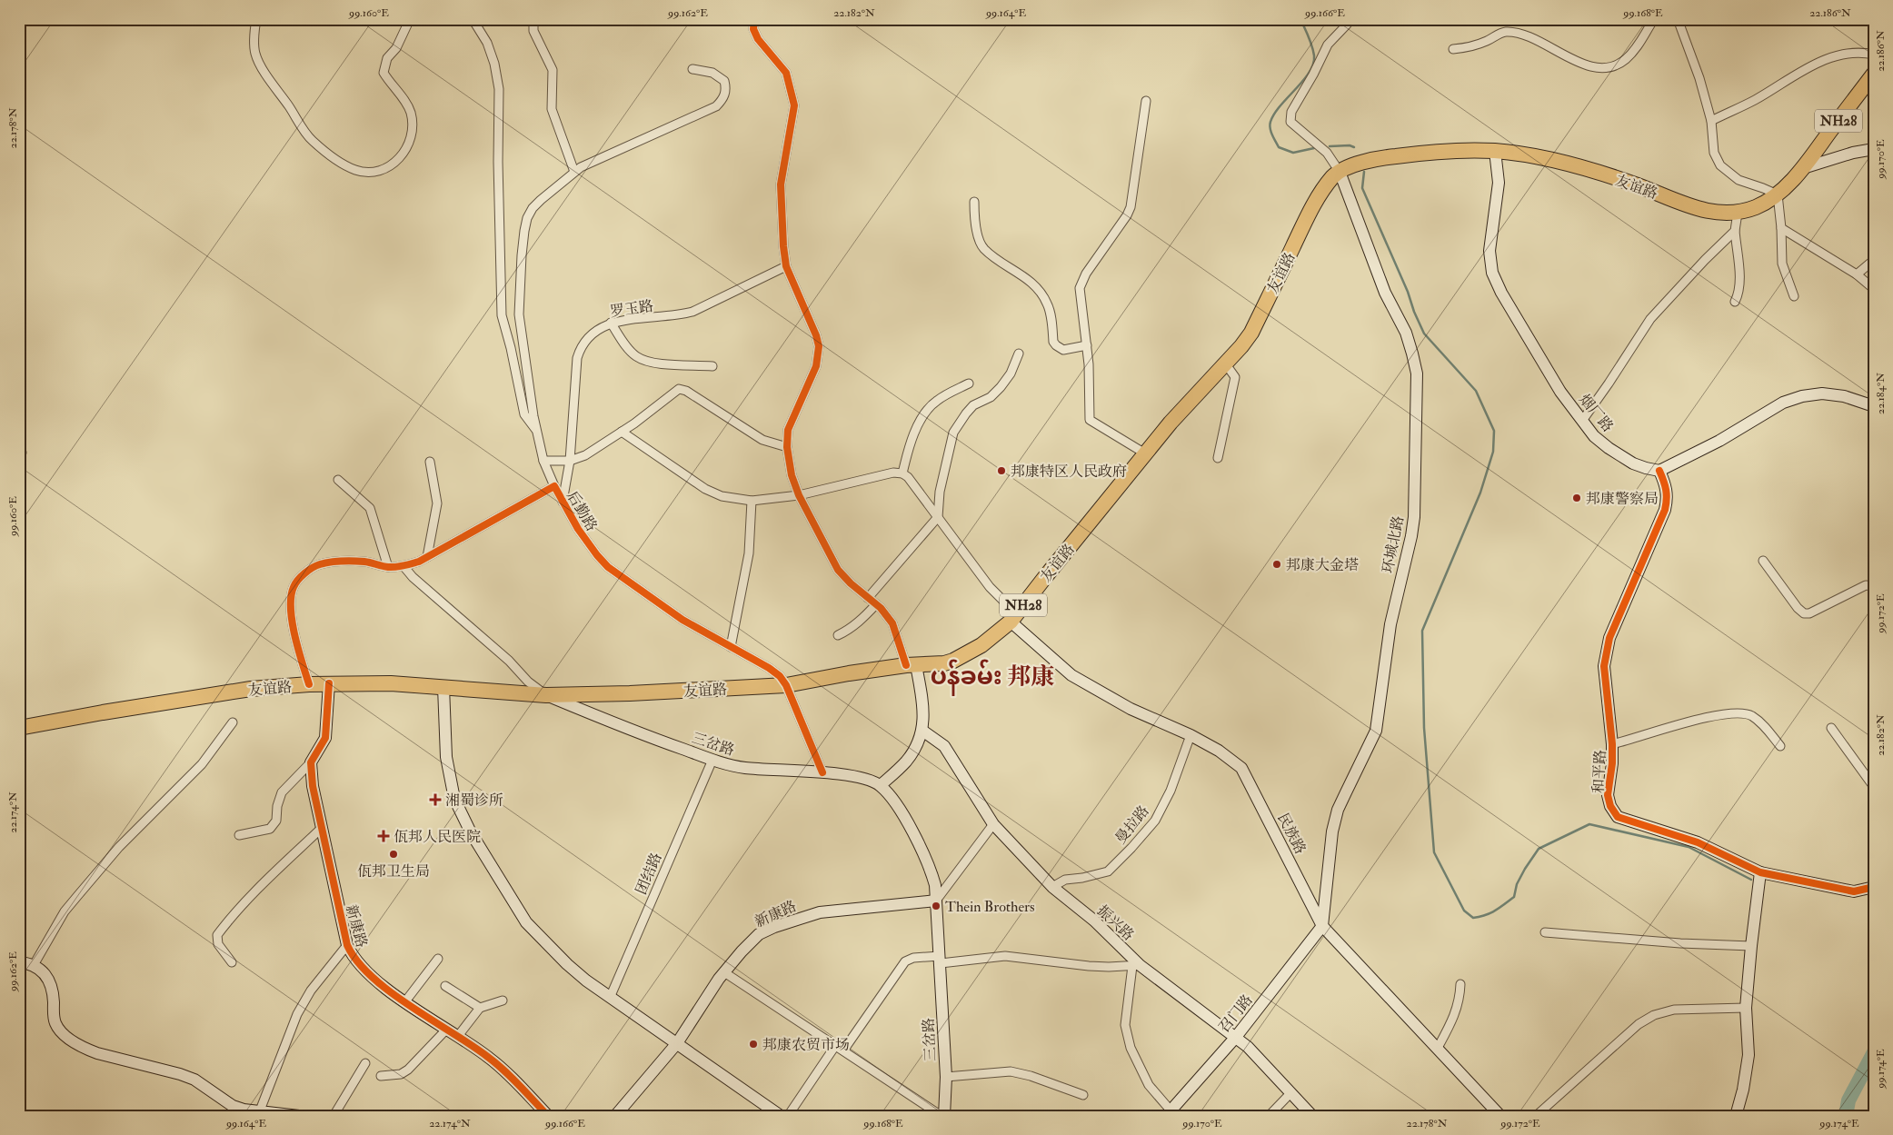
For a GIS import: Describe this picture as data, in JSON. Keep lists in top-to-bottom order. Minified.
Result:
{"streets":{"highway":["NH28","友谊路"],"main road":["烟厂路","环城北路","三岔路","和平路","民族路","新康路","振兴路","召门路"],"street":["罗玉路","后勤路","曼拉路","团结路"]},"crossings":[["NH28","友谊路"],["友谊路","烟厂路"],["友谊路","后勤路"],["友谊路","环城北路"],["友谊路","三岔路"],["友谊路","民族路"],["罗玉路","后勤路"],["烟厂路","和平路"],["后勤路","三岔路"],["环城北路","民族路"],["环城北路","召门路"],["三岔路","团结路"],["三岔路","新康路"],["曼拉路","民族路"],["曼拉路","振兴路"],["民族路","召门路"],["振兴路","召门路"]],"districts":["ပန်ခမ်း 邦康"],"places":{"other":["邦康特区人民政府","邦康警察局","邦康大金塔","佤邦卫生局","Thein Brothers","邦康农贸市场"],"health":["湘蜀诊所","佤邦人民医院"]},"coordinates":["99.160°E","99.162°E","22.182°N","99.164°E","99.166°E","99.168°E","22.186°N","22.178°N","99.170°E","22.184°N","99.172°E","22.174°N","99.174°E"]}
